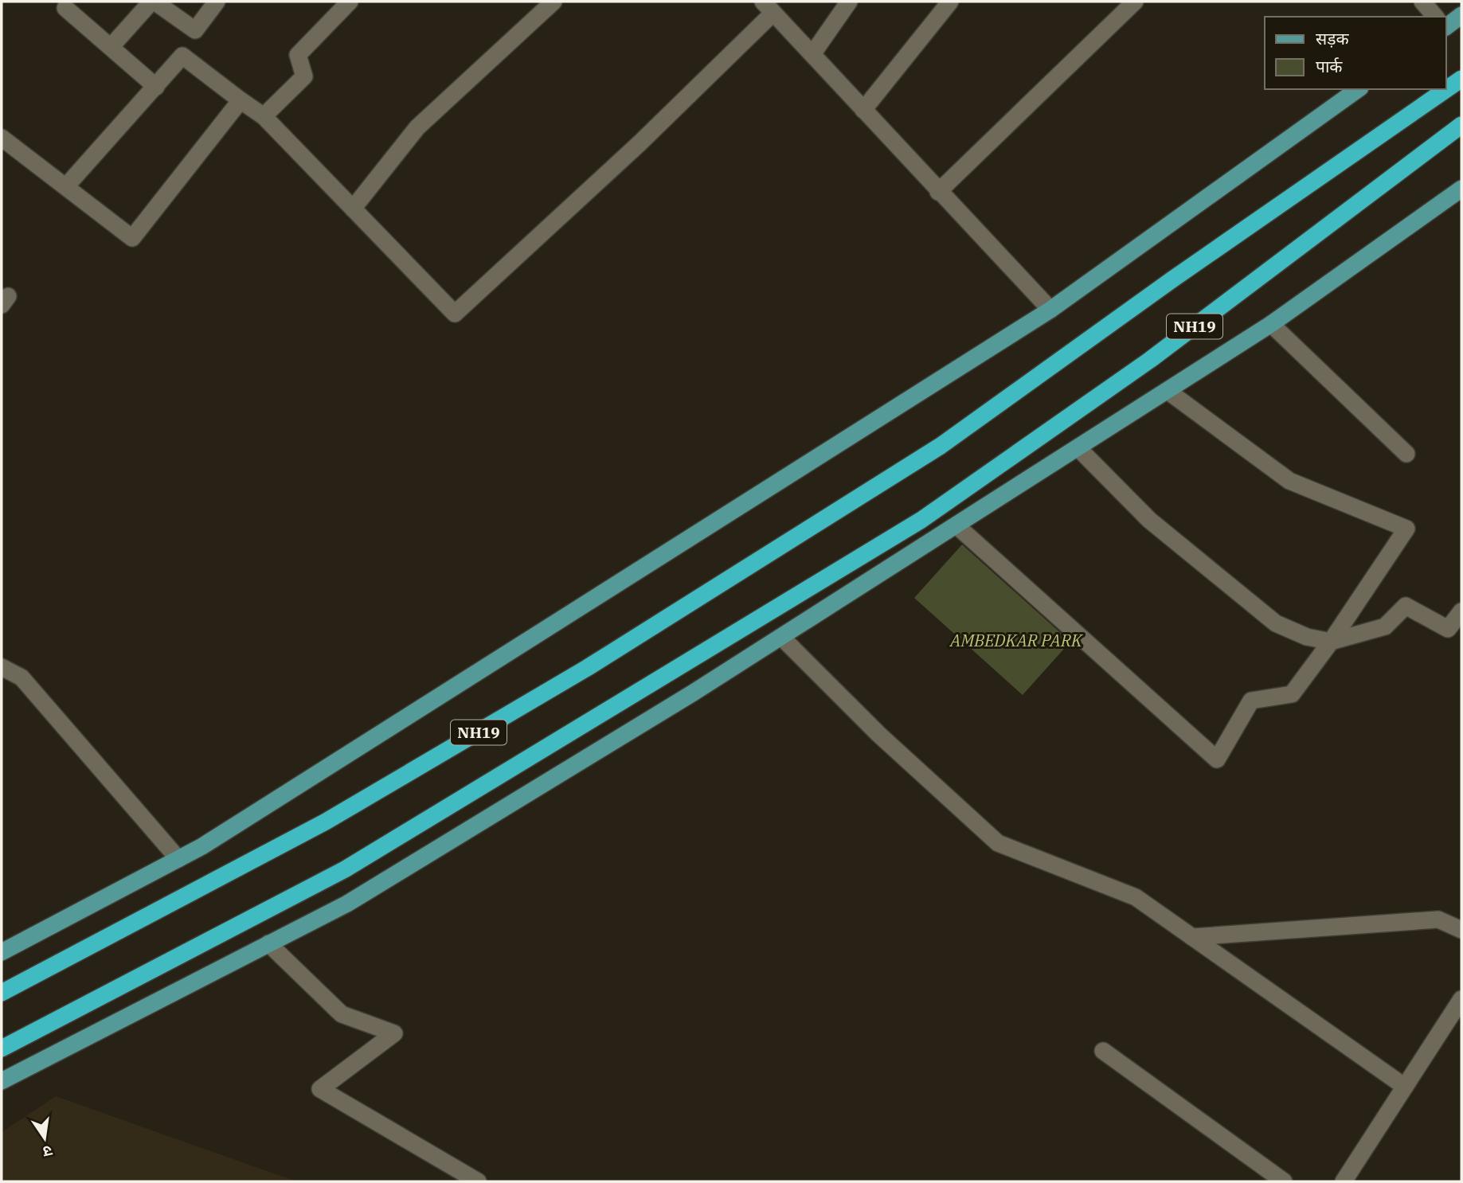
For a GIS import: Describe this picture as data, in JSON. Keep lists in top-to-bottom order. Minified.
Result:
{"streets":{"highway":["NH19"]},"parks":["AMBEDKAR PARK"],"legend":["सड़क","पार्क"],"north":"bottom"}
